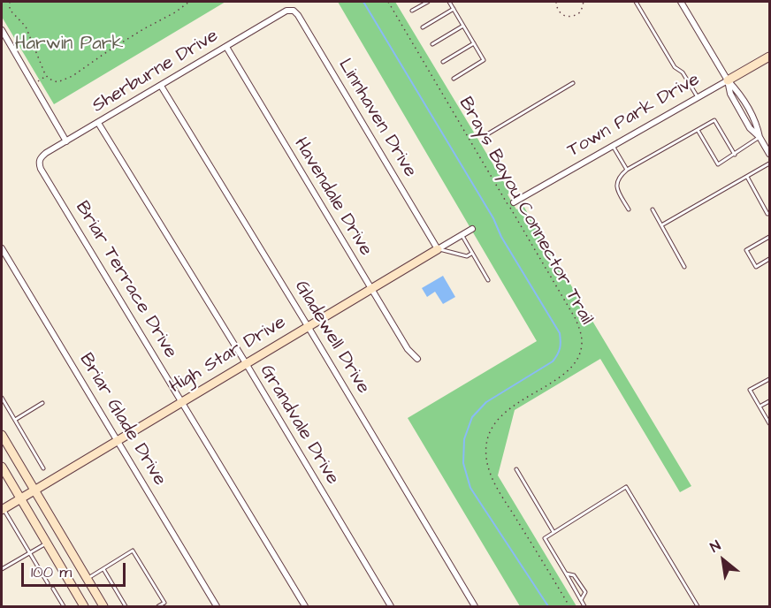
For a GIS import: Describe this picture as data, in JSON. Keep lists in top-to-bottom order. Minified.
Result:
{"streets":{"street":["Sherburne Drive","Town Park Drive","Linnhaven Drive","Havendale Drive","Briar Terrace Drive","Gladewell Drive","High Star Drive","Briar Glade Drive","Grandvale Drive"],"path":["Brays Bayou Connector Trail"]},"crossings":[["Sherburne Drive","Linnhaven Drive"],["Sherburne Drive","Havendale Drive"],["Sherburne Drive","Briar Terrace Drive"],["Sherburne Drive","Gladewell Drive"],["Sherburne Drive","Grandvale Drive"],["Linnhaven Drive","High Star Drive"],["Havendale Drive","High Star Drive"],["Briar Terrace Drive","High Star Drive"],["Gladewell Drive","High Star Drive"],["High Star Drive","Briar Glade Drive"],["High Star Drive","Grandvale Drive"]],"parks":["Harwin Park"],"scale_bar":"100 m","north":"top left"}
